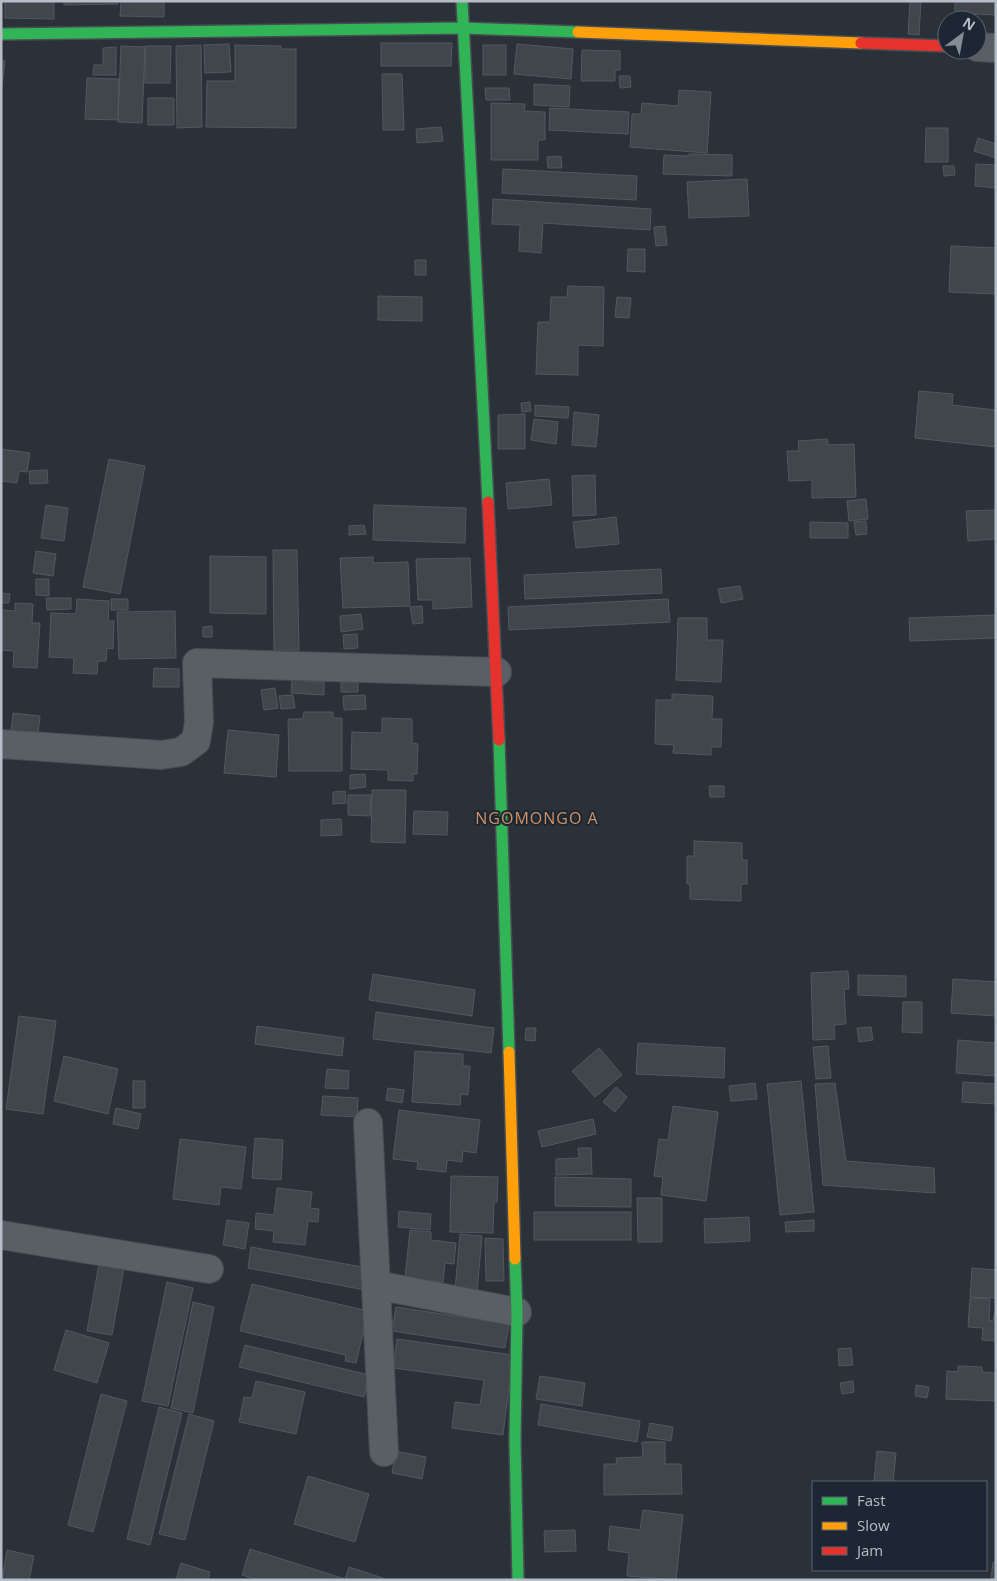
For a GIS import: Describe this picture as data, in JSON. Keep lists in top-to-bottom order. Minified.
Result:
{"districts":["NGOMONGO A"],"legend":["Fast","Slow","Jam"],"north":"top right"}
